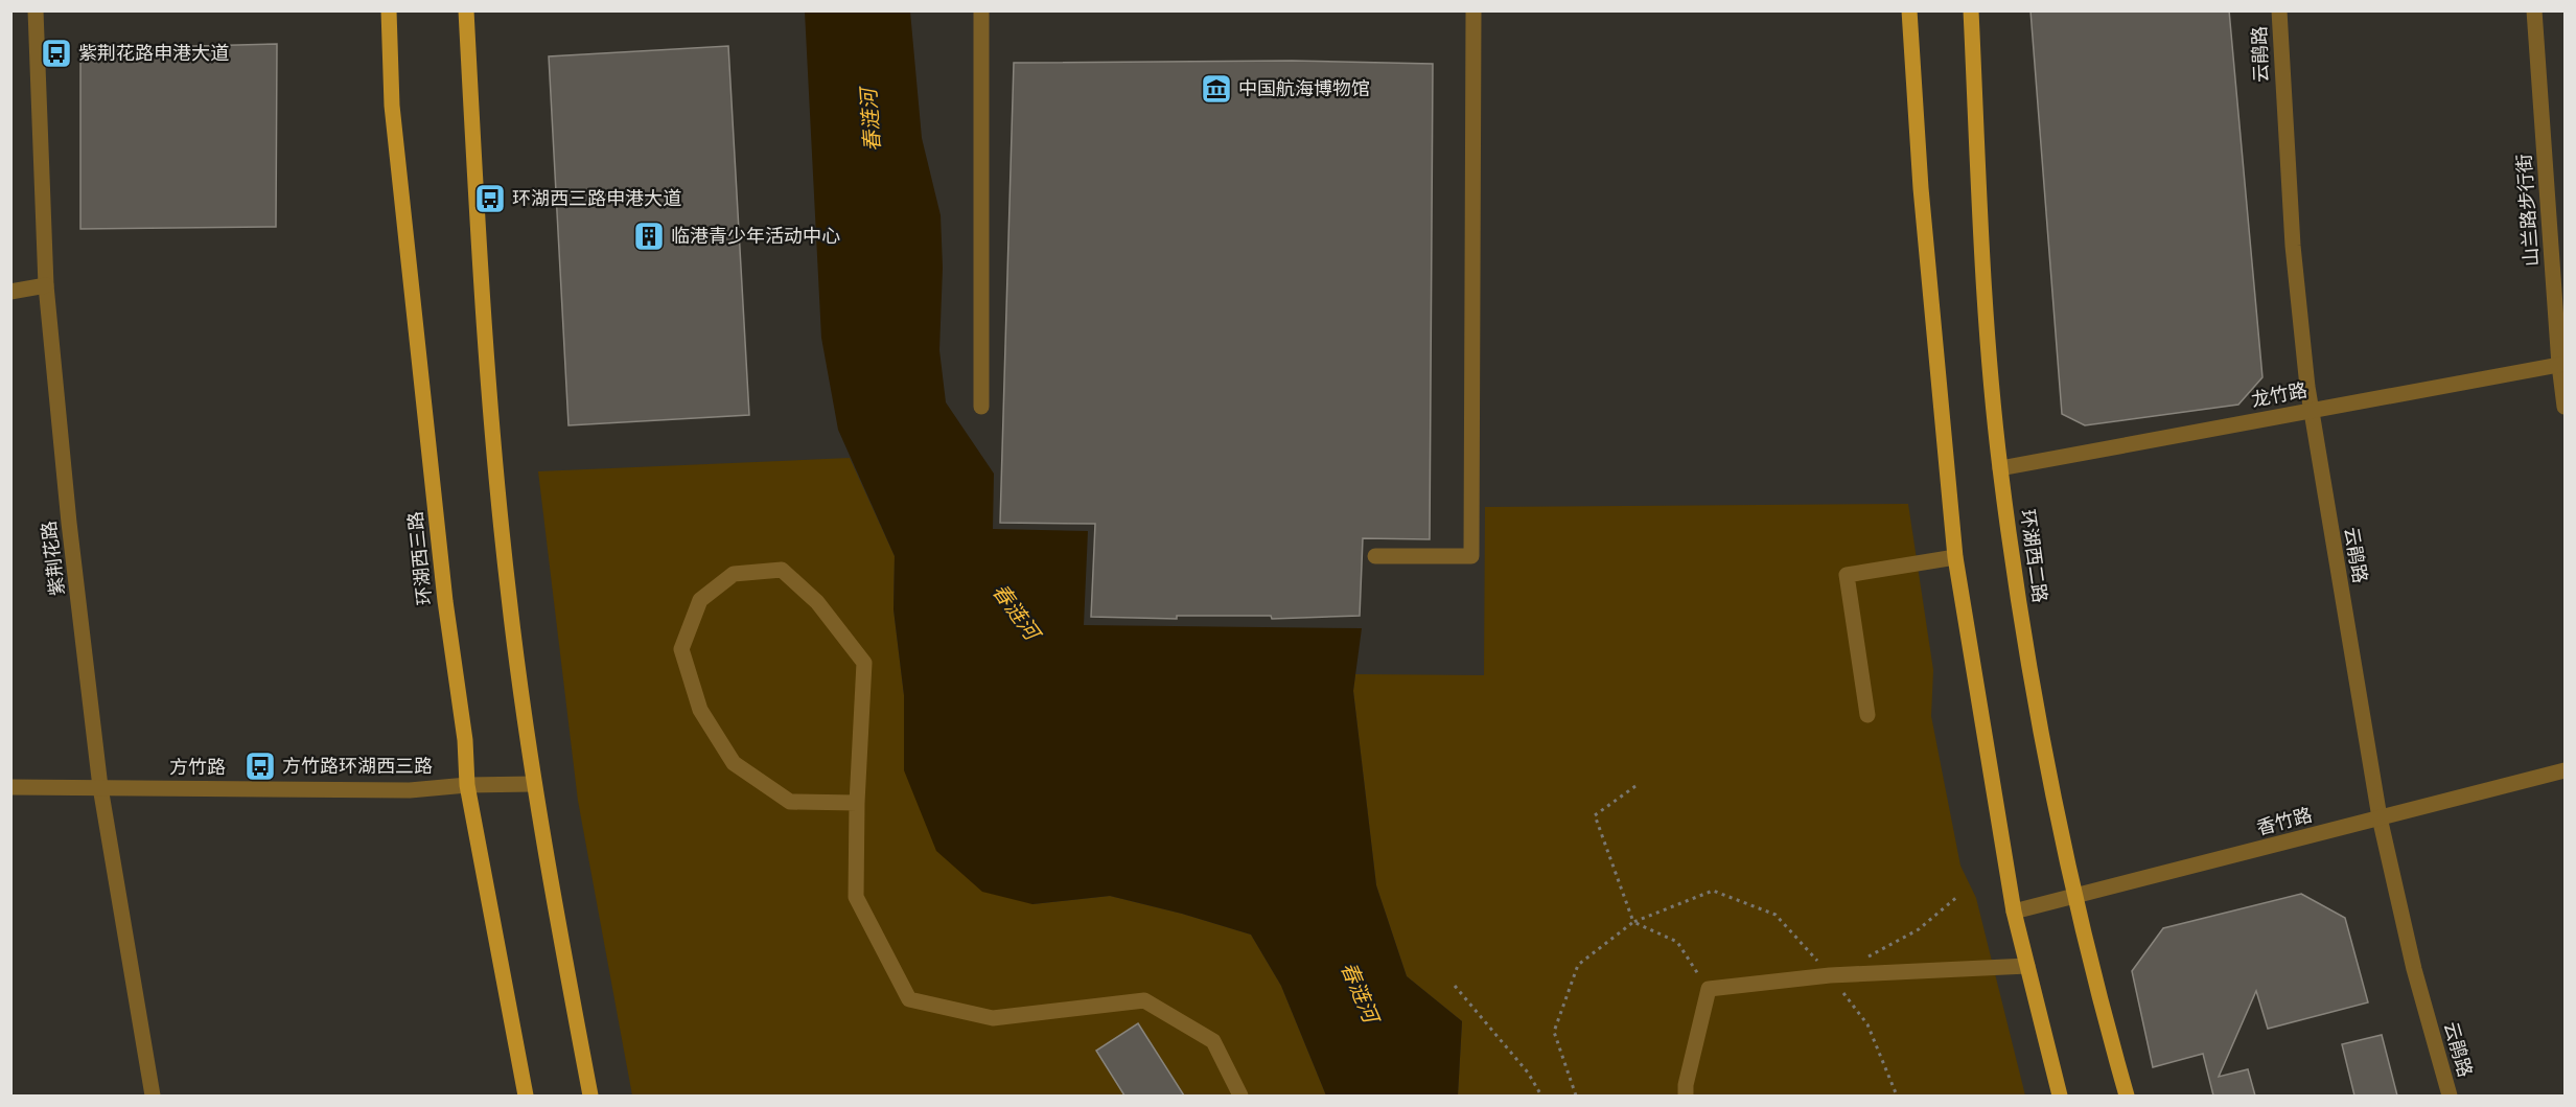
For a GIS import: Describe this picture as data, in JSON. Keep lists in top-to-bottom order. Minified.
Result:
{"streets":{"main road":["环湖西二路","环湖西三路"],"street":["云鹃路","山兰路步行街","龙竹路","紫荆花路","方竹路","香竹路"]},"crossings":[["云鹃路","龙竹路"],["云鹃路","香竹路"],["山兰路步行街","龙竹路"],["龙竹路","环湖西二路"],["环湖西二路","香竹路"],["紫荆花路","方竹路"],["环湖西三路","方竹路"]],"water":["春涟河"],"places":{"bus stop":["紫荆花路申港大道","环湖西三路申港大道","方竹路环湖西三路"],"museum":["中国航海博物馆"],"building":["临港青少年活动中心"]}}
